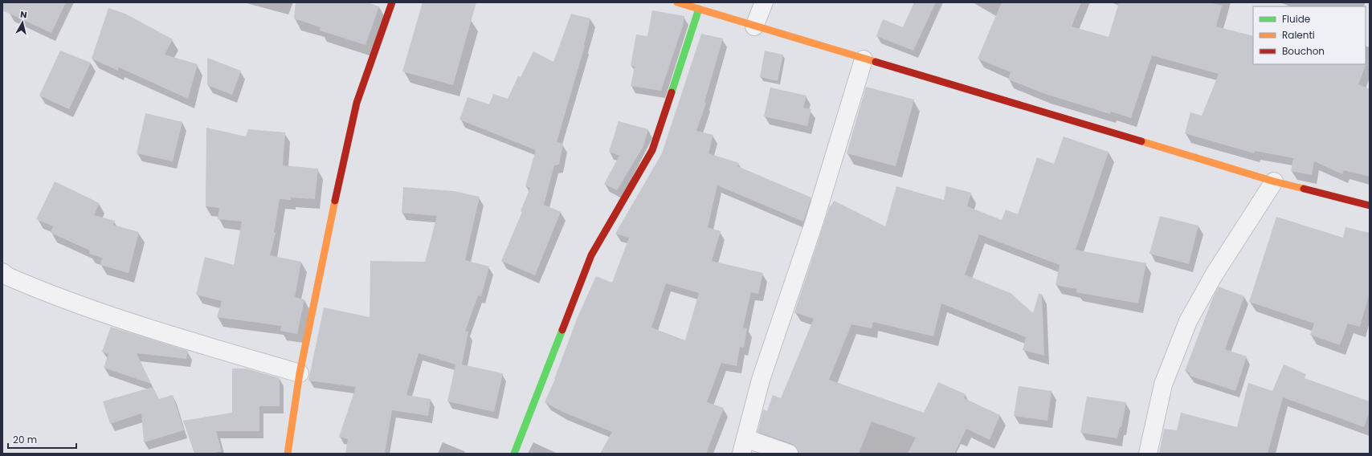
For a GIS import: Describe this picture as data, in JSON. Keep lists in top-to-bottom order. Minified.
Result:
{"legend":["Fluide","Ralenti","Bouchon"],"scale_bar":"20 m","north":"top"}
